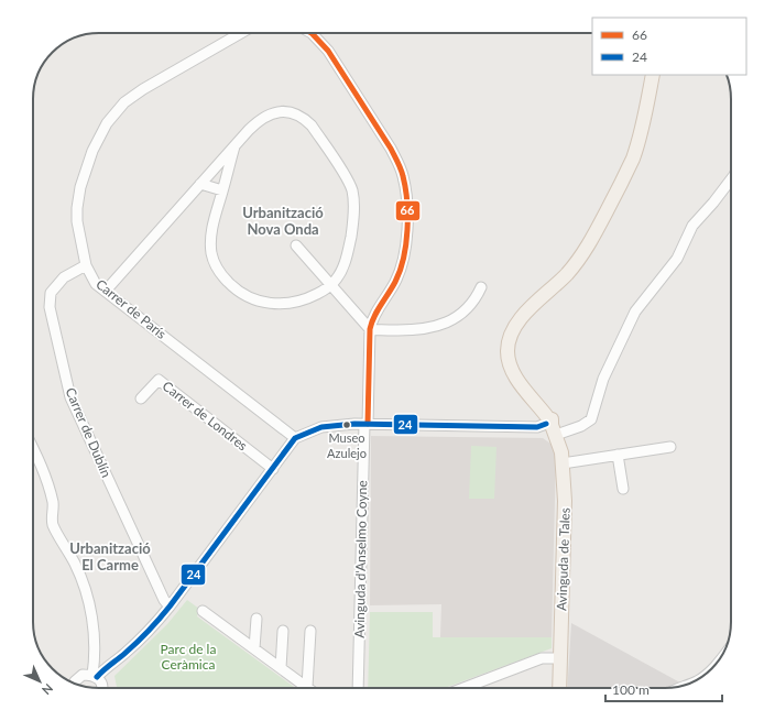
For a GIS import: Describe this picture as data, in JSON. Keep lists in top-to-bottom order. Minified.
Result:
{"streets":{"main road":["Avinguda de Tales"],"street":["Carrer de París","Carrer de Londres","Carrer de Dublín","Avinguda d'Anselmo Coyne"]},"crossings":[["Carrer de París","Carrer de Dublín"]],"districts":["Urbanització Nova Onda","Urbanització El Carme"],"parks":["Parc de la Ceràmica"],"places":["Museo Azulejo"],"lines":["transit line 66","transit line 24"],"legend":["66","24"],"scale_bar":"100 m","north":"bottom right"}
